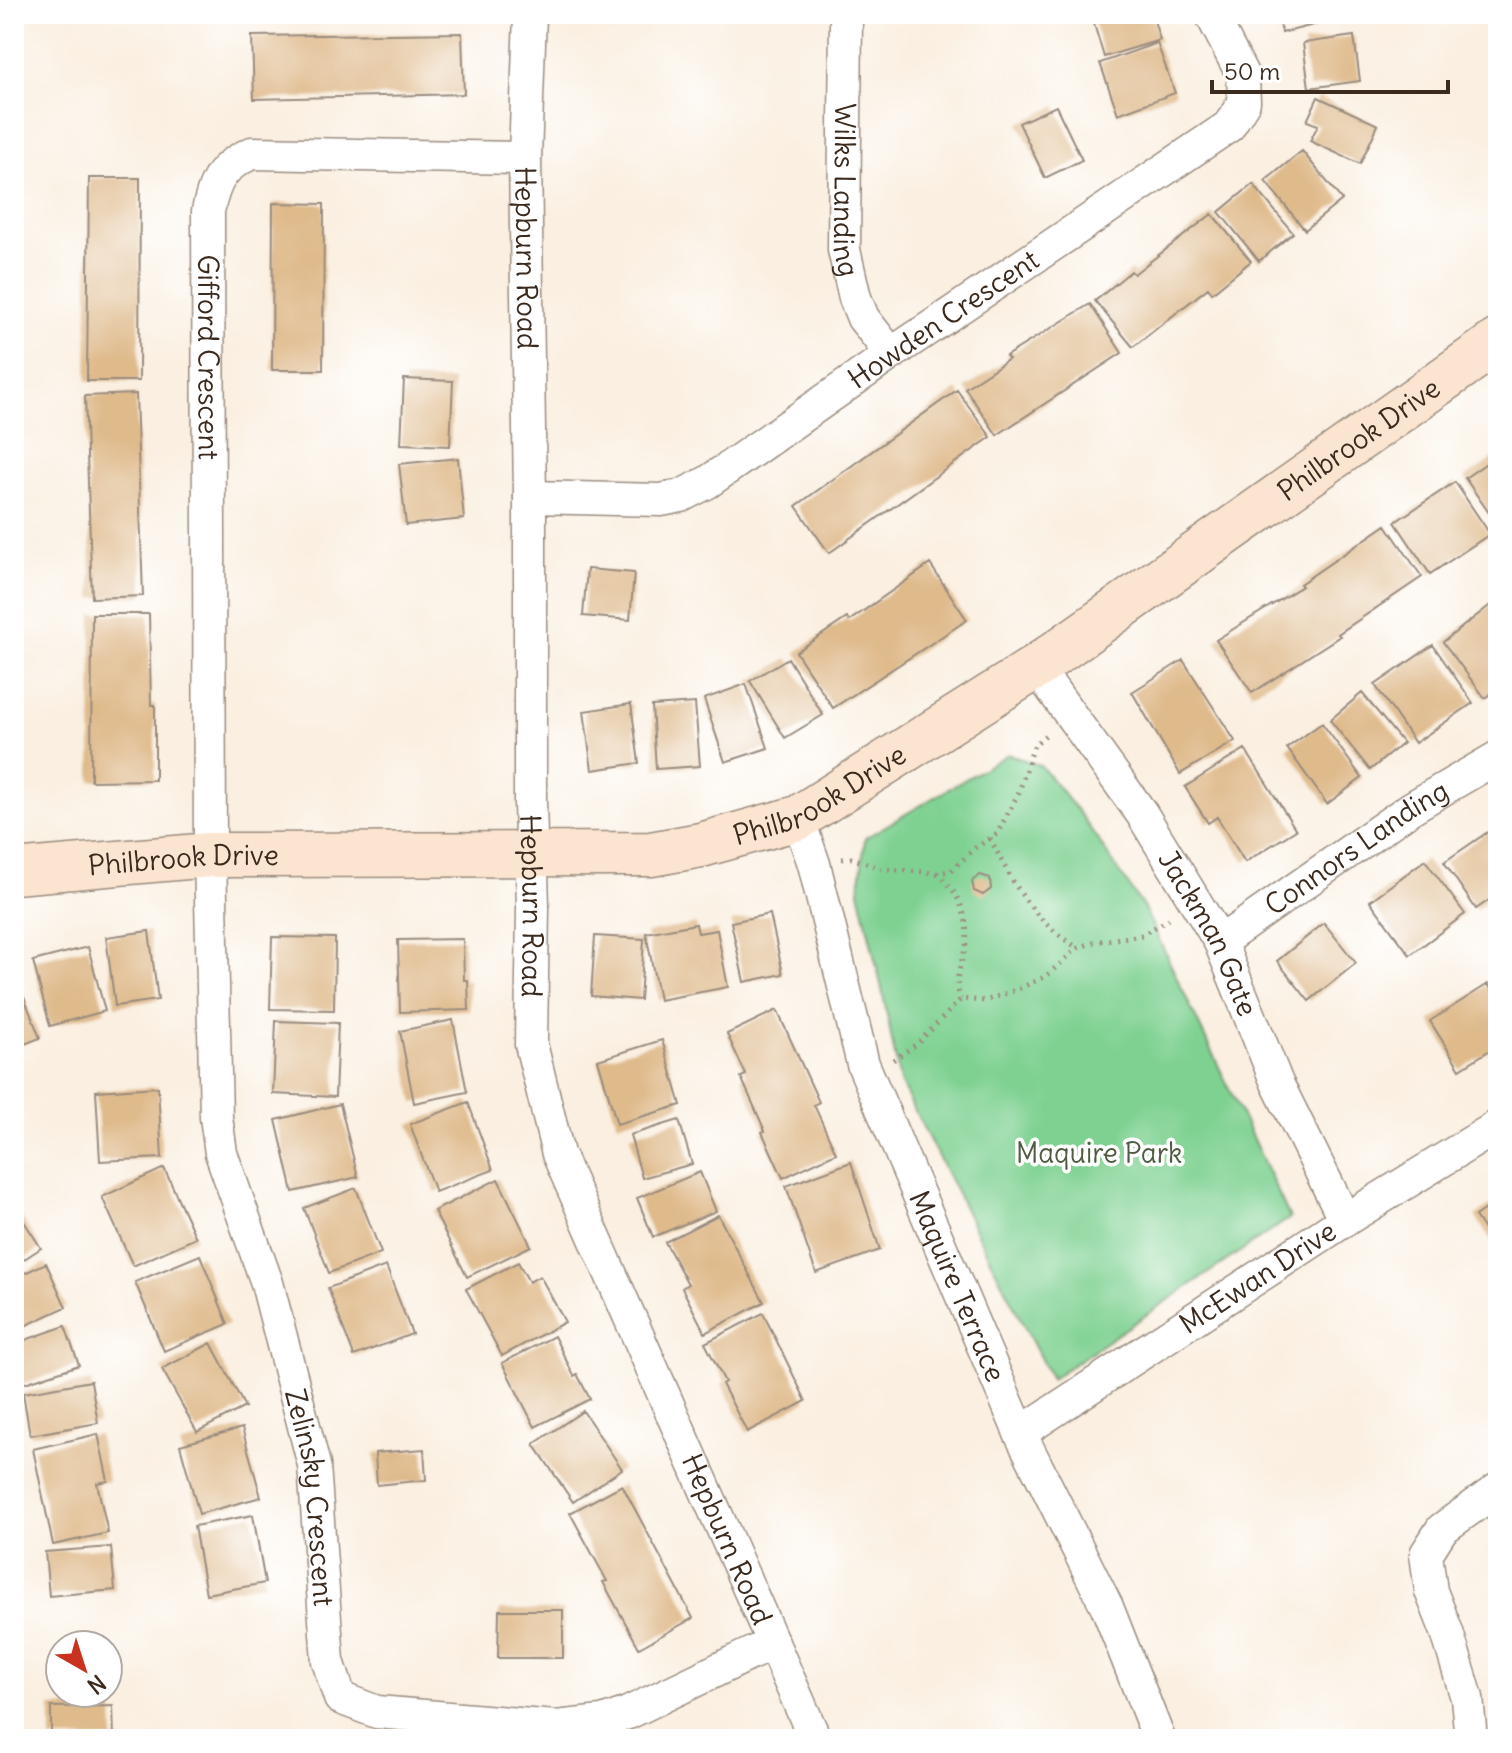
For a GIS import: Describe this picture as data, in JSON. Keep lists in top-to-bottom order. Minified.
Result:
{"streets":{"street":["Wilks Landing","Hepburn Road","Howden Crescent","Gifford Crescent","Philbrook Drive","Connors Landing","Jackman Gate","McEwan Drive","Maquire Terrace","Zelinsky Crescent"]},"crossings":[["Wilks Landing","Howden Crescent"],["Hepburn Road","Howden Crescent"],["Hepburn Road","Gifford Crescent"],["Hepburn Road","Philbrook Drive"],["Hepburn Road","Zelinsky Crescent"],["Gifford Crescent","Philbrook Drive"],["Gifford Crescent","Zelinsky Crescent"],["Philbrook Drive","Jackman Gate"],["Philbrook Drive","Maquire Terrace"],["Philbrook Drive","Zelinsky Crescent"],["Connors Landing","Jackman Gate"],["Jackman Gate","McEwan Drive"],["McEwan Drive","Maquire Terrace"]],"parks":["Maquire Park"],"scale_bar":"50 m","north":"bottom right"}
